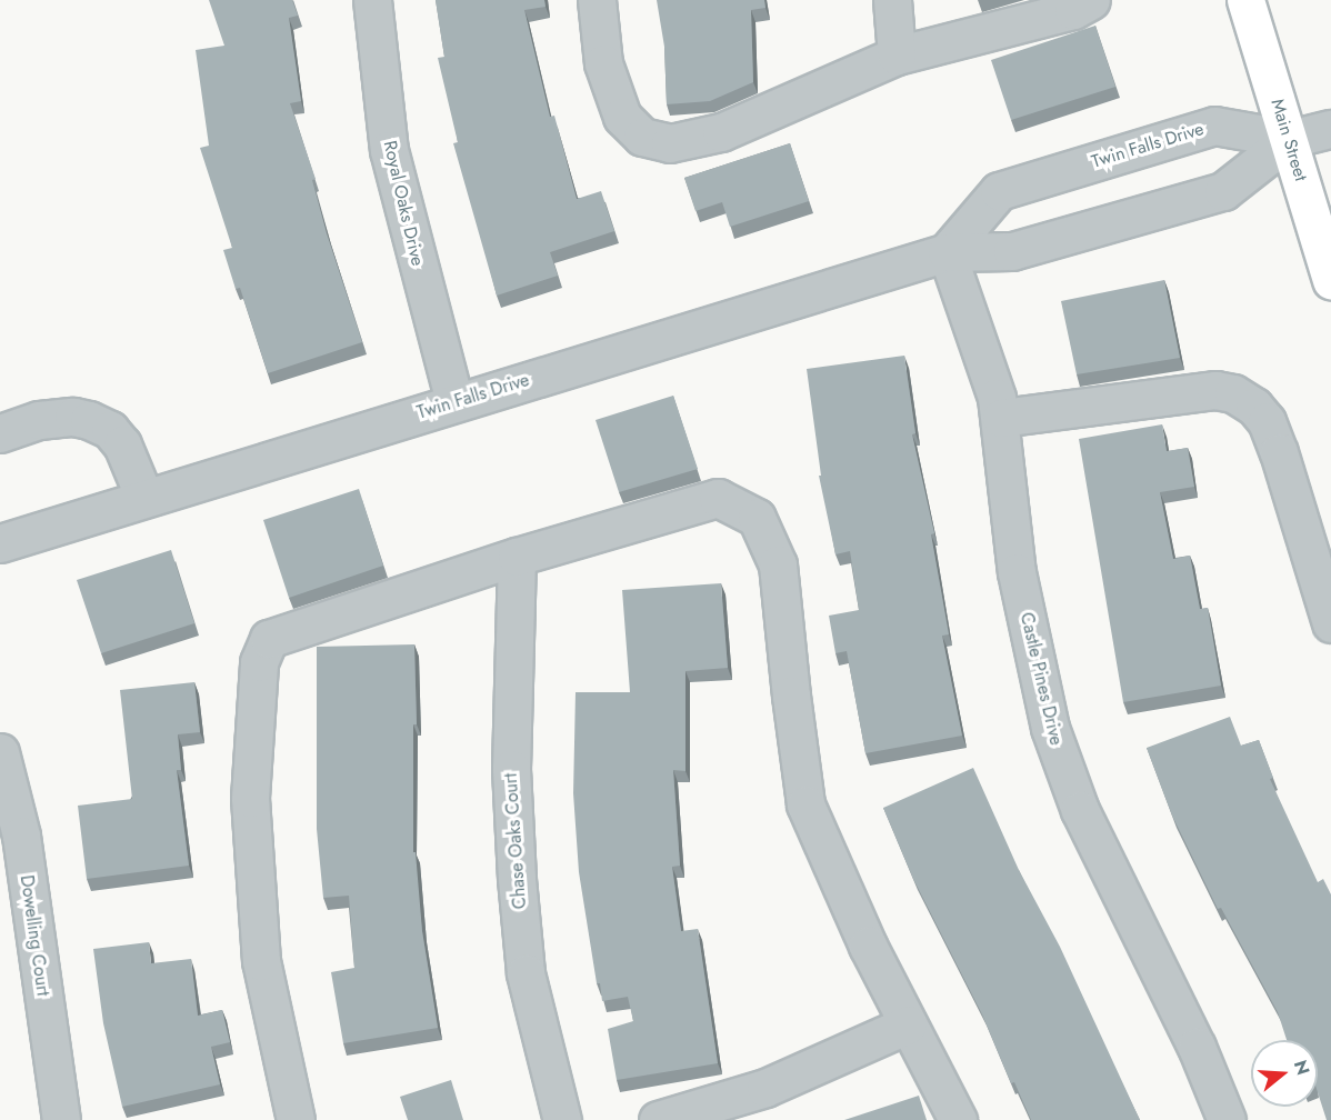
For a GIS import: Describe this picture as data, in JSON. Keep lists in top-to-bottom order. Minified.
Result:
{"streets":{"main road":["Main Street"],"street":["Twin Falls Drive","Royal Oaks Drive","Castle Pines Drive","Chase Oaks Court","Dowelling Court"]},"crossings":[["Main Street","Twin Falls Drive"],["Twin Falls Drive","Royal Oaks Drive"],["Twin Falls Drive","Castle Pines Drive"]],"north":"right"}
